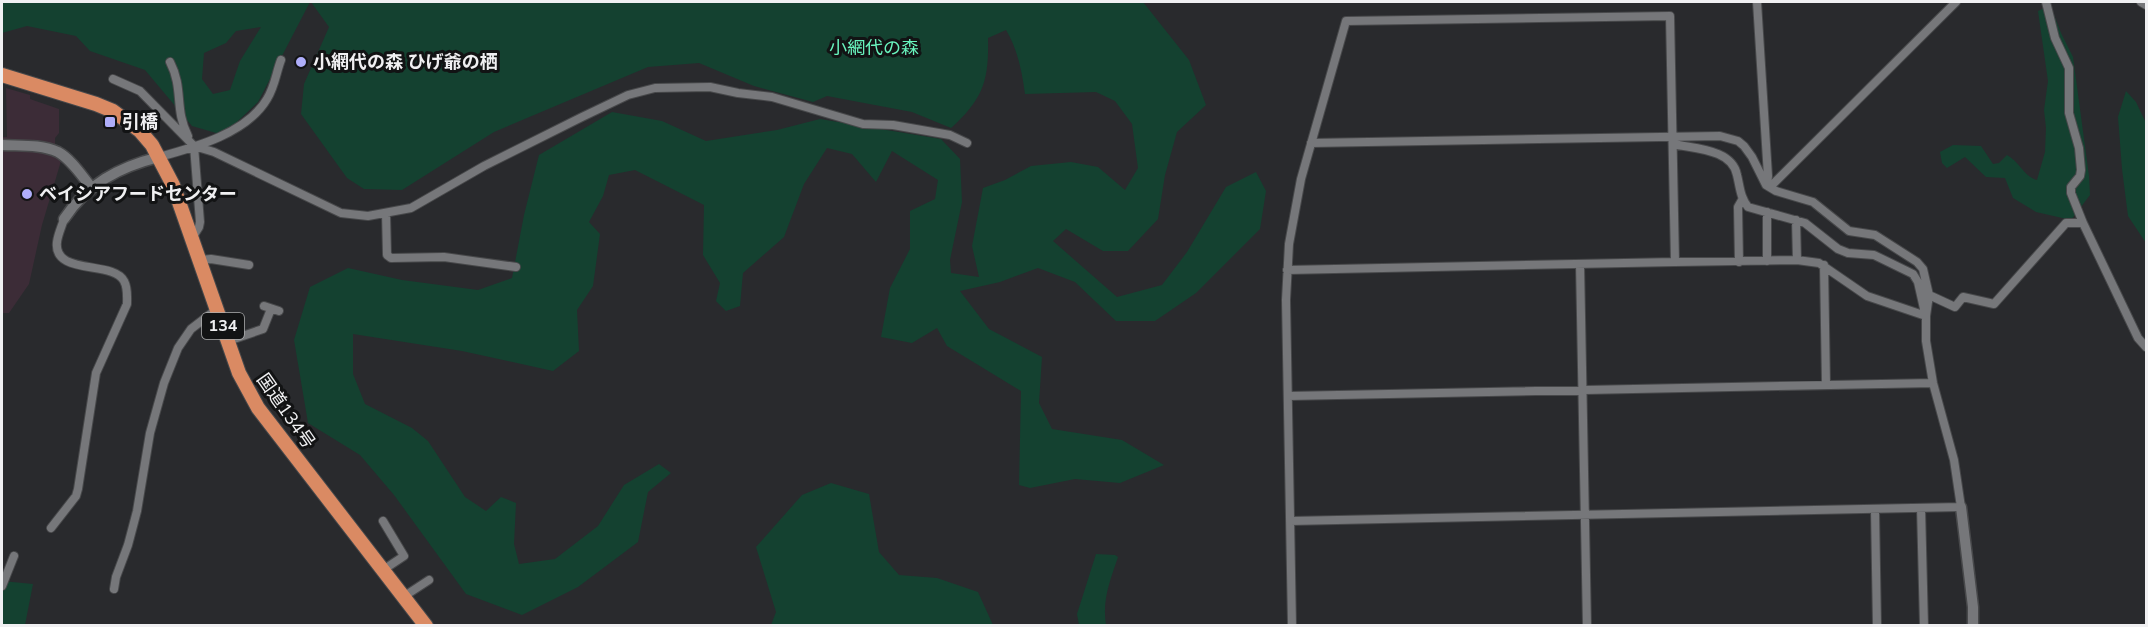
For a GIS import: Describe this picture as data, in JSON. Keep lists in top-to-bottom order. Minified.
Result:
{"streets":{"highway":["134","国道134号"]},"parks":["小網代の森"],"places":{"other":["小網代の森 ひげ爺の栖","ベイシアフードセンター"],"transit":["引橋"]}}
